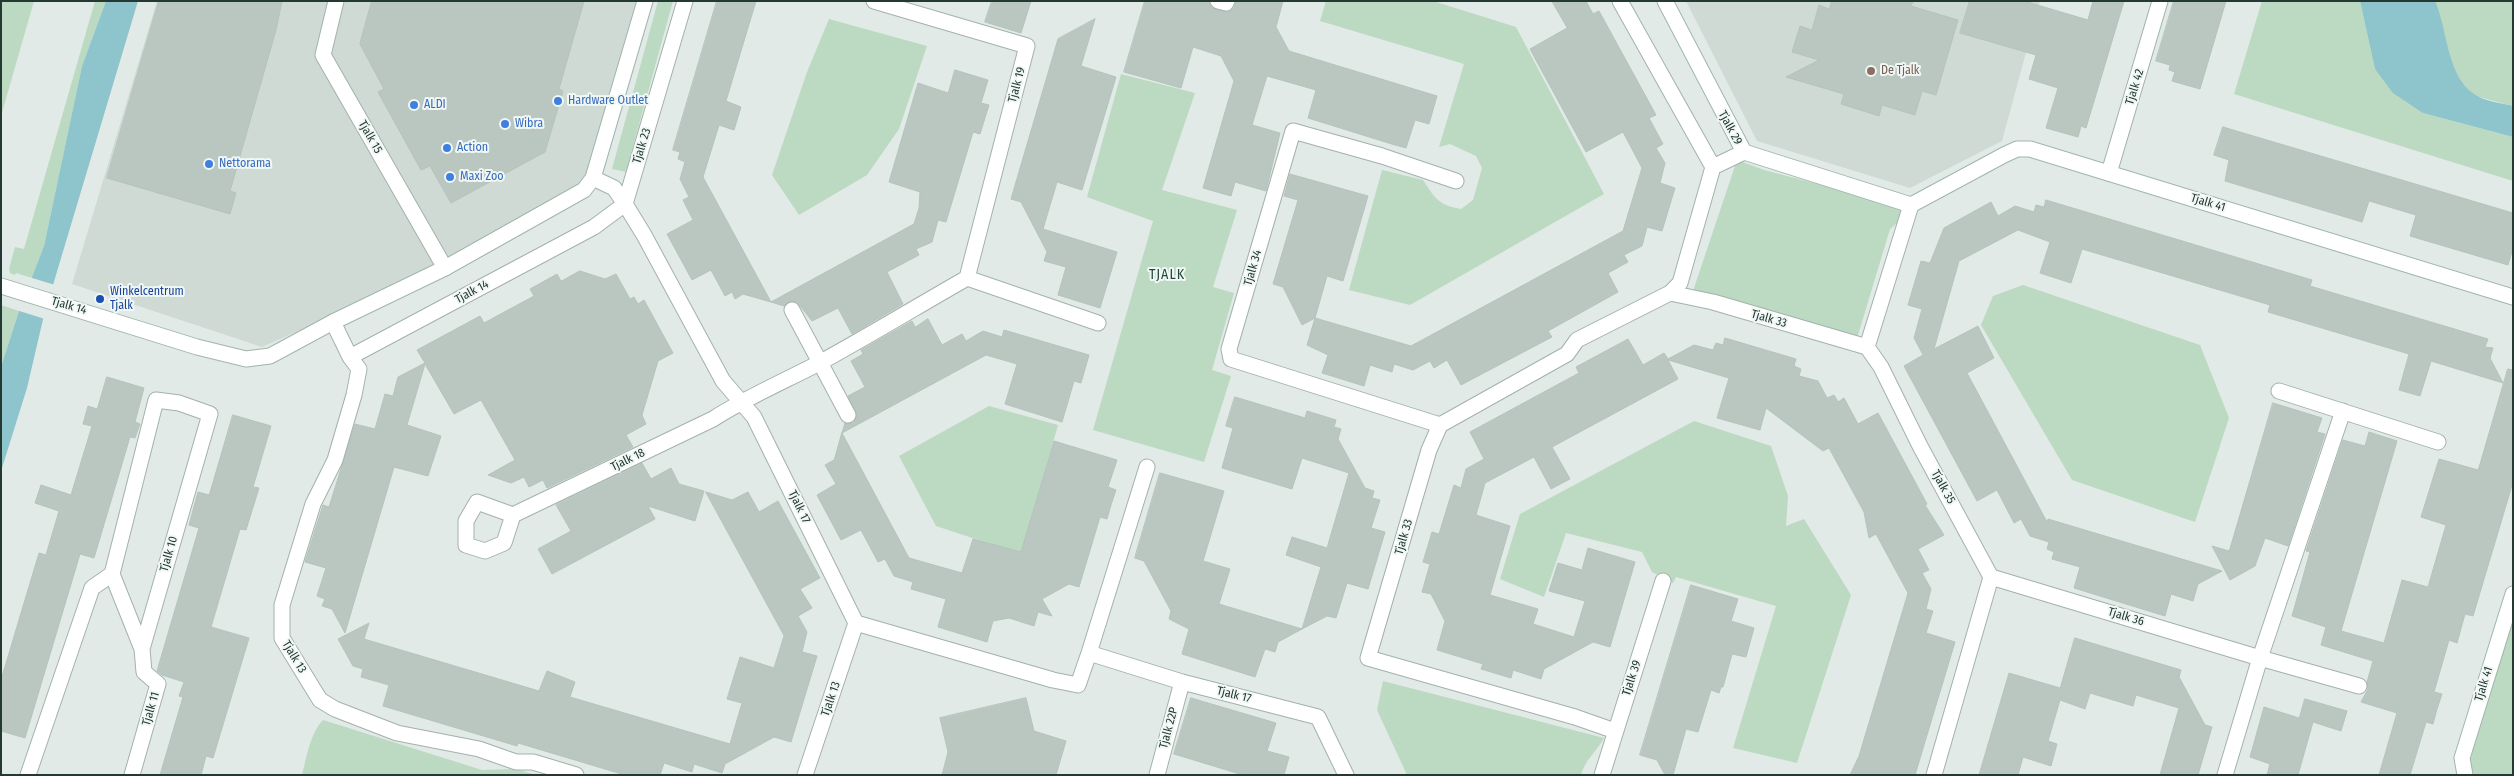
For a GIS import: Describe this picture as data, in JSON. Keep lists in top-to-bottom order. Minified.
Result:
{"streets":{"street":["Tjalk 19","Tjalk 42","Tjalk 29","Tjalk 15","Tjalk 23","Tjalk 41","Tjalk 34","Tjalk 14","Tjalk 33","Tjalk 18","Tjalk 35","Tjalk 17","Tjalk 10","Tjalk 36","Tjalk 13","Tjalk 39","Tjalk 11","Tjalk 22P"]},"crossings":[["Tjalk 42","Tjalk 41"],["Tjalk 29","Tjalk 41"],["Tjalk 15","Tjalk 14"],["Tjalk 23","Tjalk 14"],["Tjalk 23","Tjalk 17"],["Tjalk 34","Tjalk 33"],["Tjalk 14","Tjalk 17"],["Tjalk 14","Tjalk 13"],["Tjalk 33","Tjalk 35"],["Tjalk 33","Tjalk 39"],["Tjalk 18","Tjalk 17"],["Tjalk 35","Tjalk 36"],["Tjalk 17","Tjalk 13"],["Tjalk 17","Tjalk 22P"],["Tjalk 10","Tjalk 11"]],"districts":["TJALK"],"places":["De Tjalk","Hardware Outlet","ALDI","Wibra","Action","Nettorama","Maxi Zoo","Winkelcentrum Tjalk"]}
